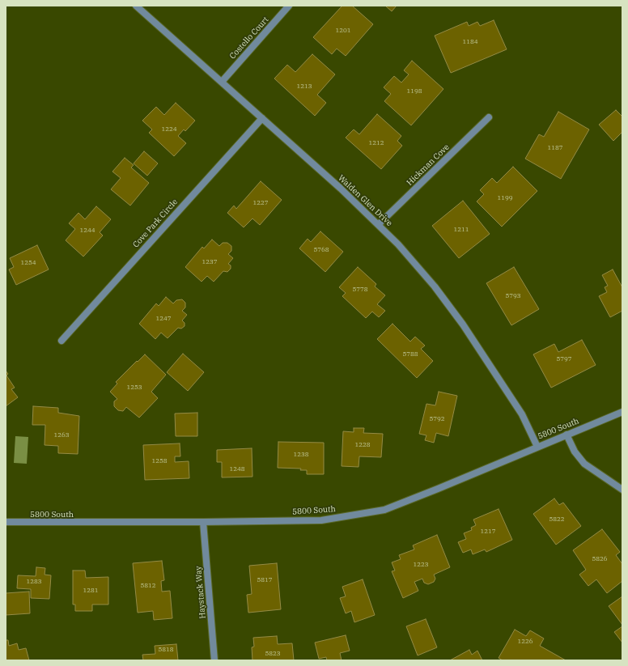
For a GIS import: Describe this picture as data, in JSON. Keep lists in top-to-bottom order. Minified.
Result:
{"streets":{"street":["Costello Court","Hickman Cove","Walden Glen Drive","Cove Park Circle","5800 South","Haystack Way"]},"crossings":[["Costello Court","Walden Glen Drive"],["Hickman Cove","Walden Glen Drive"],["Walden Glen Drive","Cove Park Circle"],["Walden Glen Drive","5800 South"],["5800 South","Haystack Way"]],"house_numbers":["1201","1184","1213","1198","1224","1212","1187","1199","1227","1211","1244","5768","1237","1254","5778","5793","1247","5788","5797","1253","5792","1263","1228","1238","1258","1248","5822","1217","5826","1223","5817","1283","5812","1281","1226","5818","5823"]}
